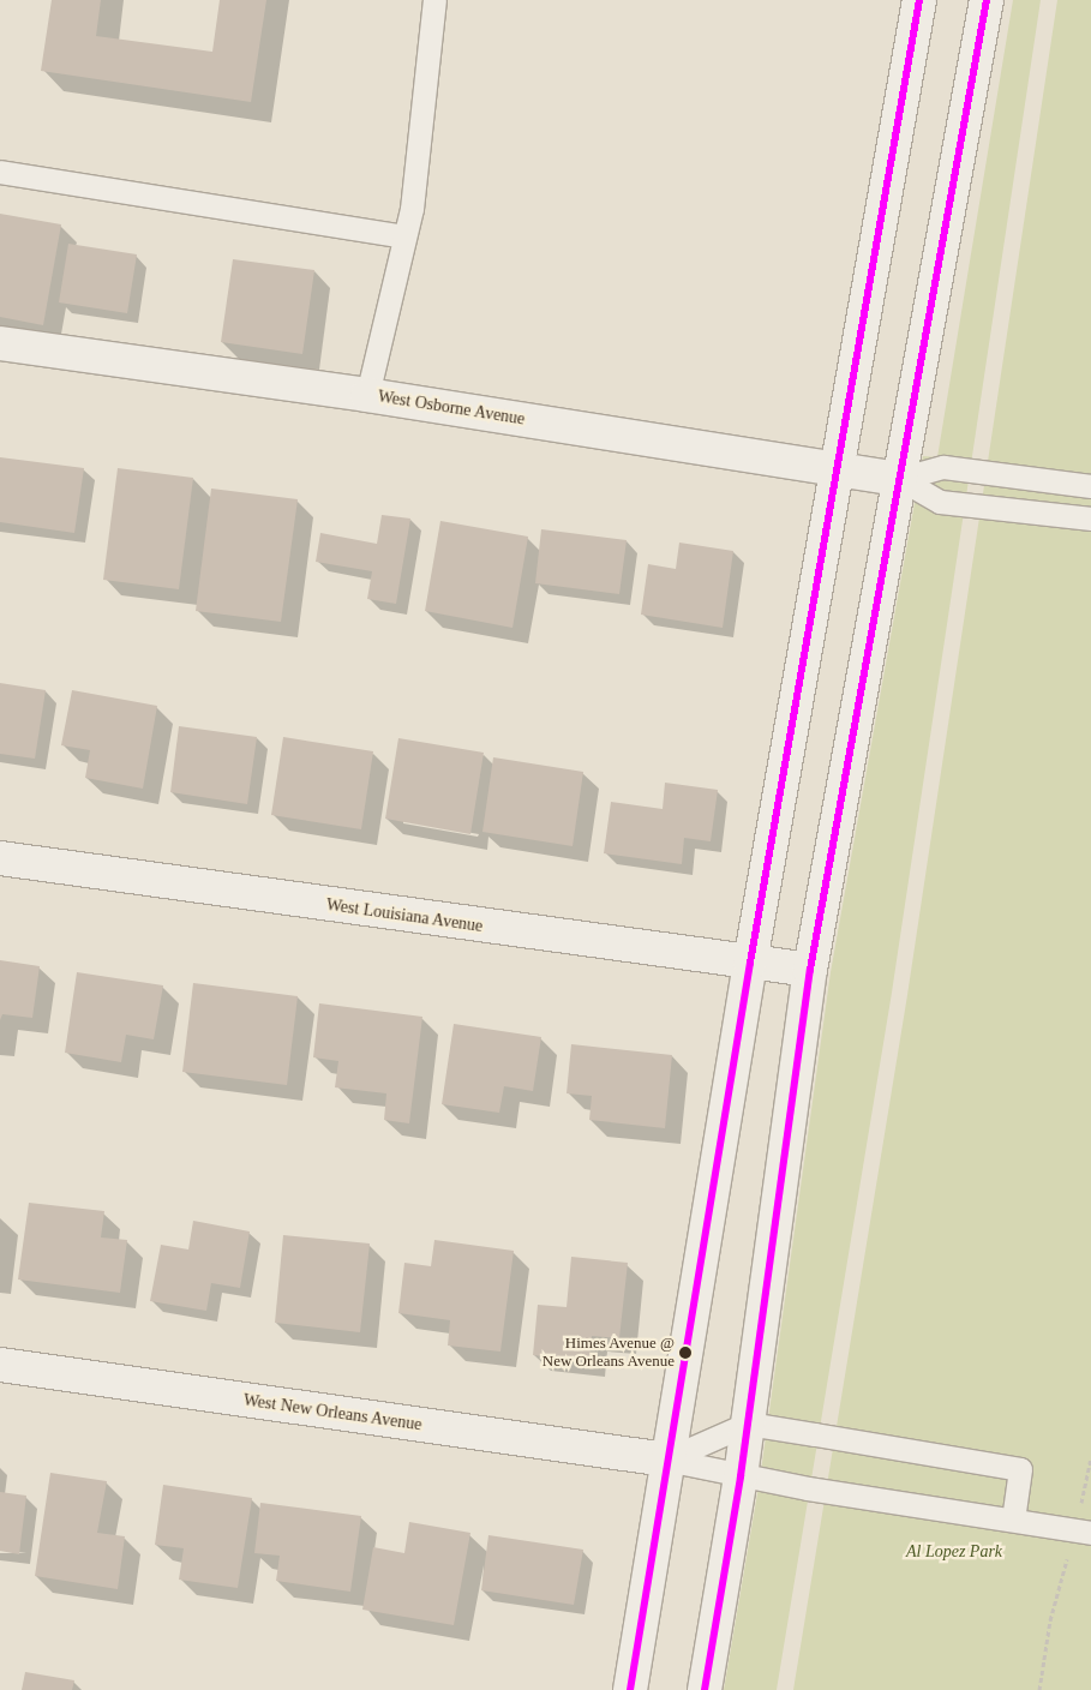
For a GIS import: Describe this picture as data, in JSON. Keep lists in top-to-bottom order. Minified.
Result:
{"streets":{"street":["West Osborne Avenue","West Louisiana Avenue","West New Orleans Avenue"]},"parks":["Al Lopez Park"],"places":["Himes Avenue @ New Orleans Avenue"]}
